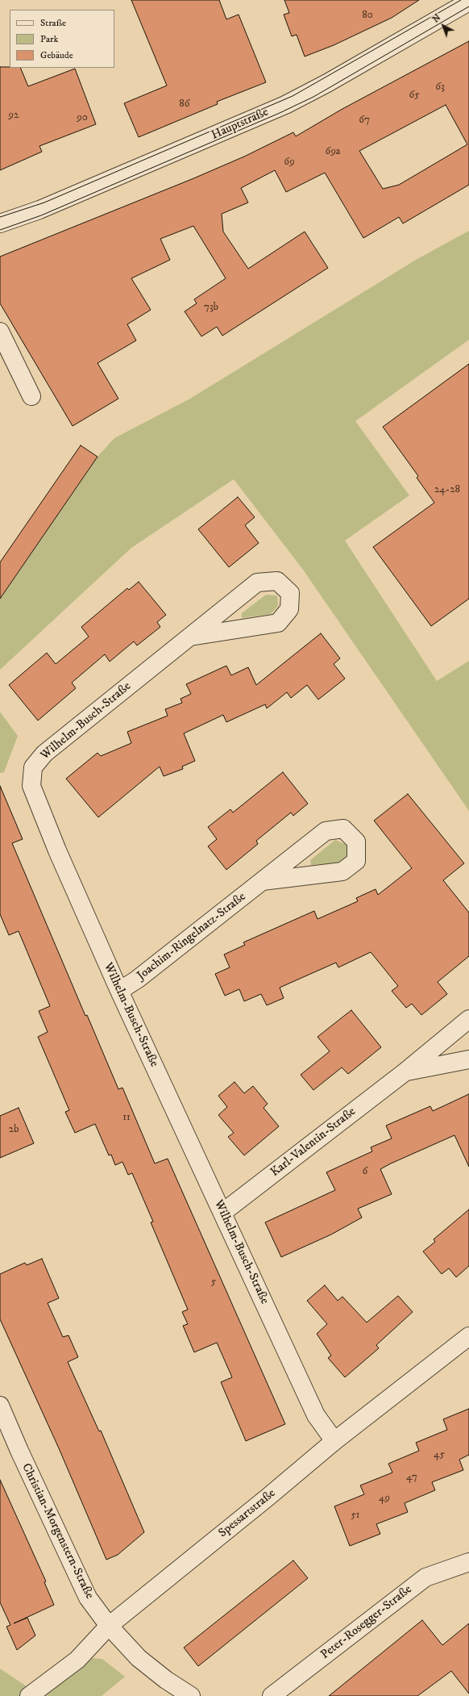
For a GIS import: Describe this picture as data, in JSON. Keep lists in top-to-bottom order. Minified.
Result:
{"streets":{"street":["Hauptstraße","Wilhelm-Busch-Straße","Joachim-Ringelnatz-Straße","Karl-Valentin-Straße","Spessartstraße","Christian-Morgenstern-Straße","Peter-Rosegger-Straße"]},"crossings":[["Wilhelm-Busch-Straße","Joachim-Ringelnatz-Straße"],["Wilhelm-Busch-Straße","Karl-Valentin-Straße"],["Wilhelm-Busch-Straße","Spessartstraße"],["Spessartstraße","Christian-Morgenstern-Straße"]],"house_numbers":["80","63","65","86","92","90","67","69a","69","73b","24-28","11","2b","6","5","45","47","49","51"],"legend":["Straße","Park","Gebäude"],"north":"top left"}
